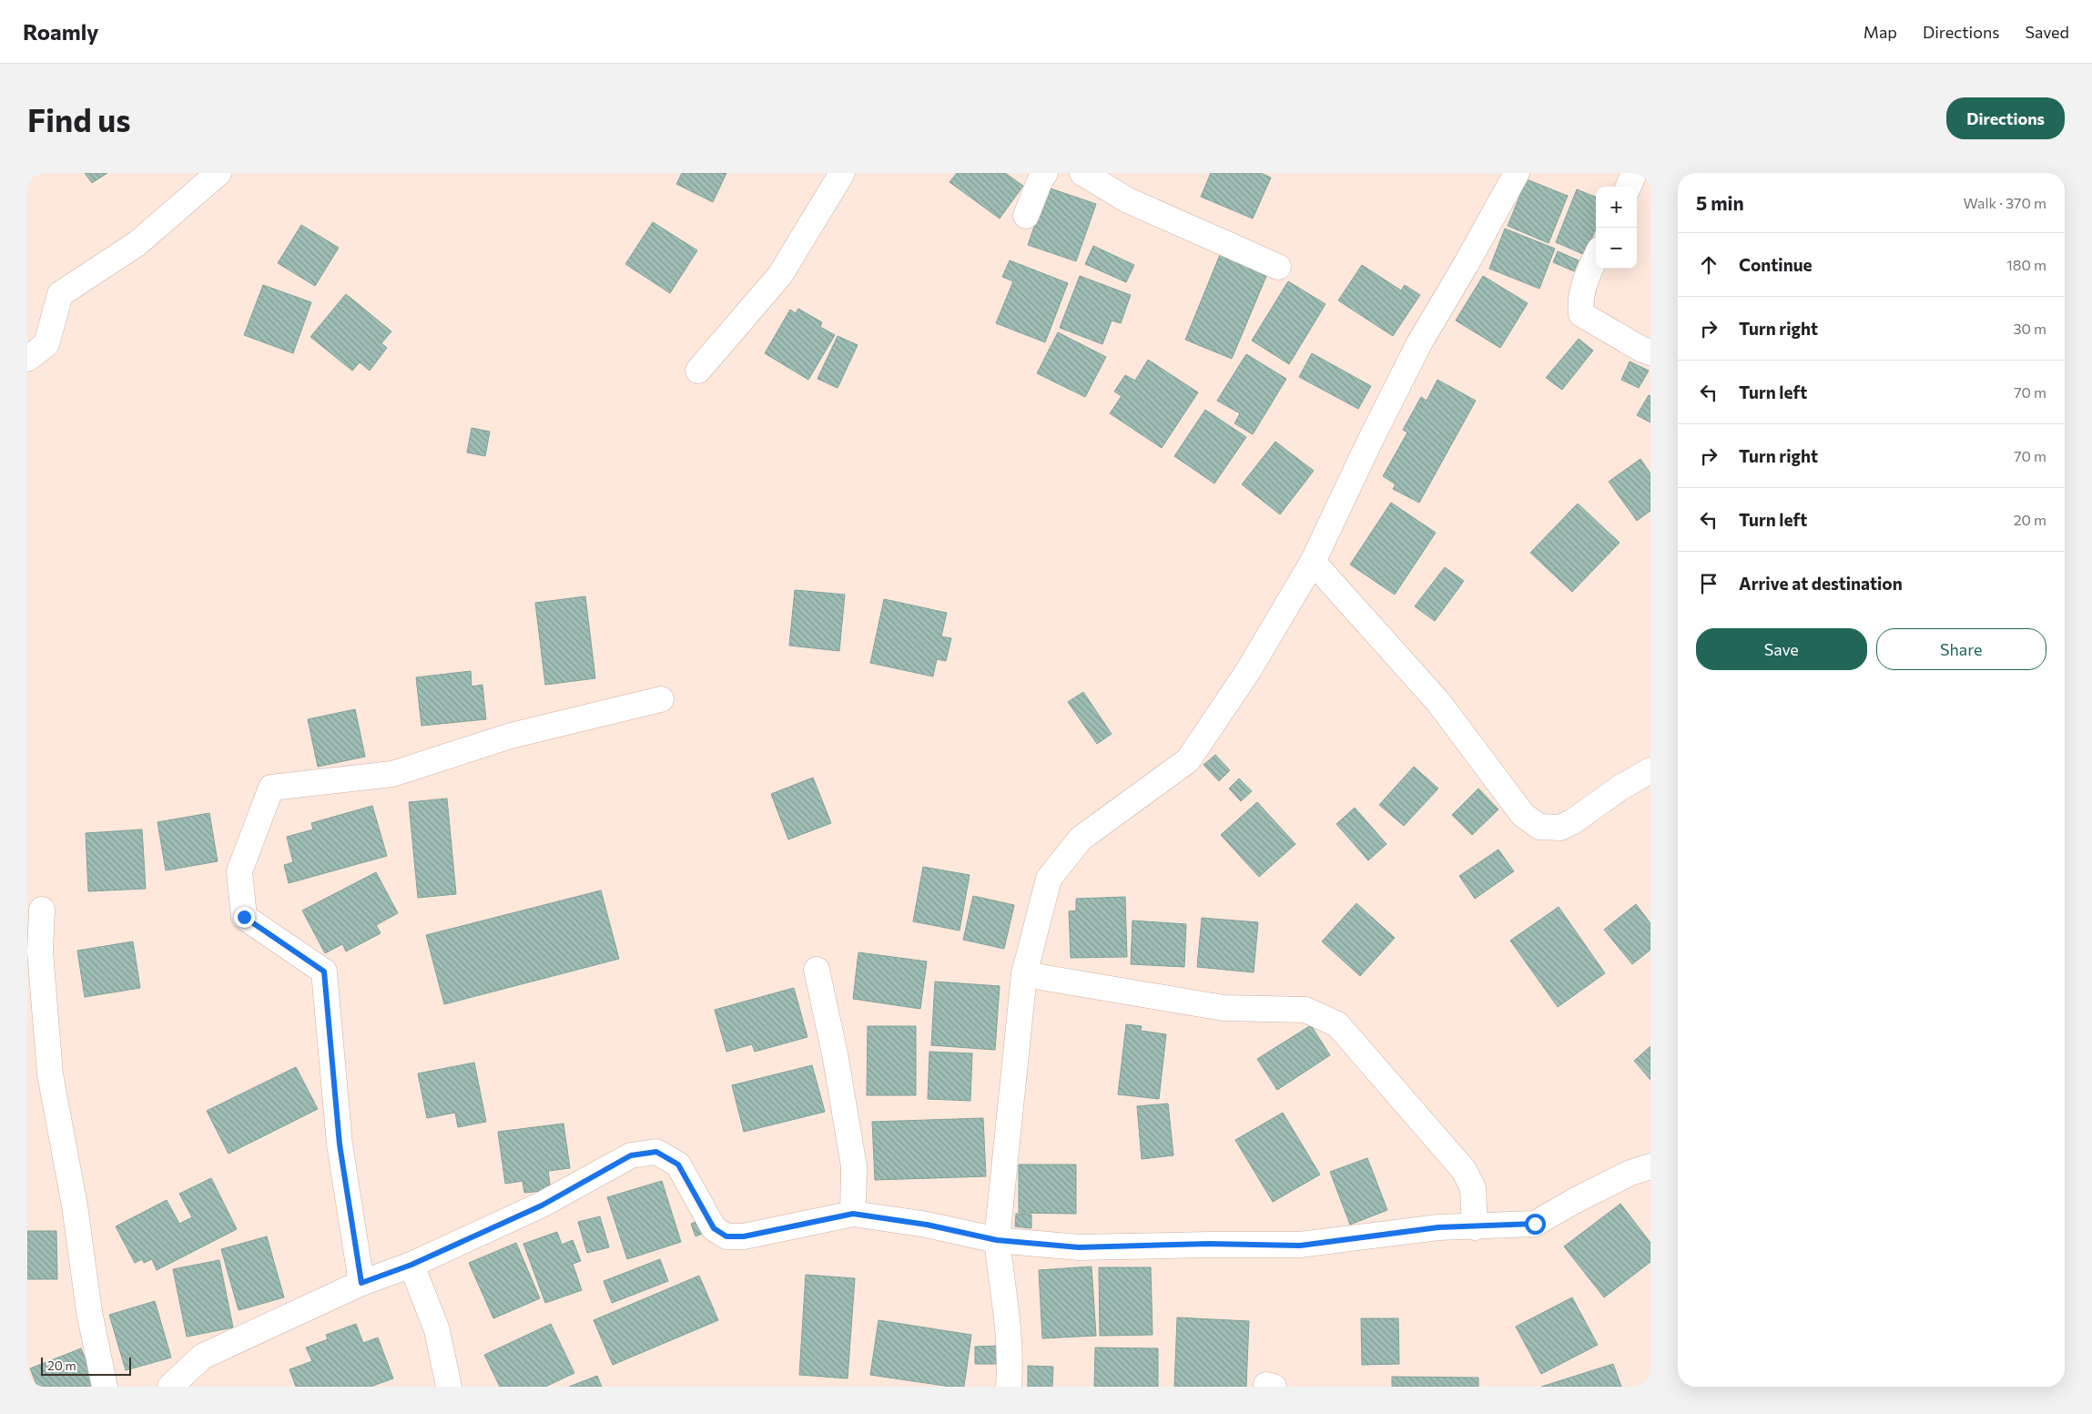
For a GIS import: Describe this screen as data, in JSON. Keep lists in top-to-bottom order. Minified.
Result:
{"scale_bar":"20 m","page":{"header":"Roamly","nav":["Map","Directions","Saved"],"buttons":["Directions",["Save","Share"]],"title":"Find us","heading":["5 min","Walk · 370 m"],"map_buttons":["+","−"],"list":[["Continue","180 m"],["Turn right","30 m"],["Turn left","70 m"],["Turn right","70 m"],["Turn left","20 m"],"Arrive at destination"],"scale":"20 m"}}
